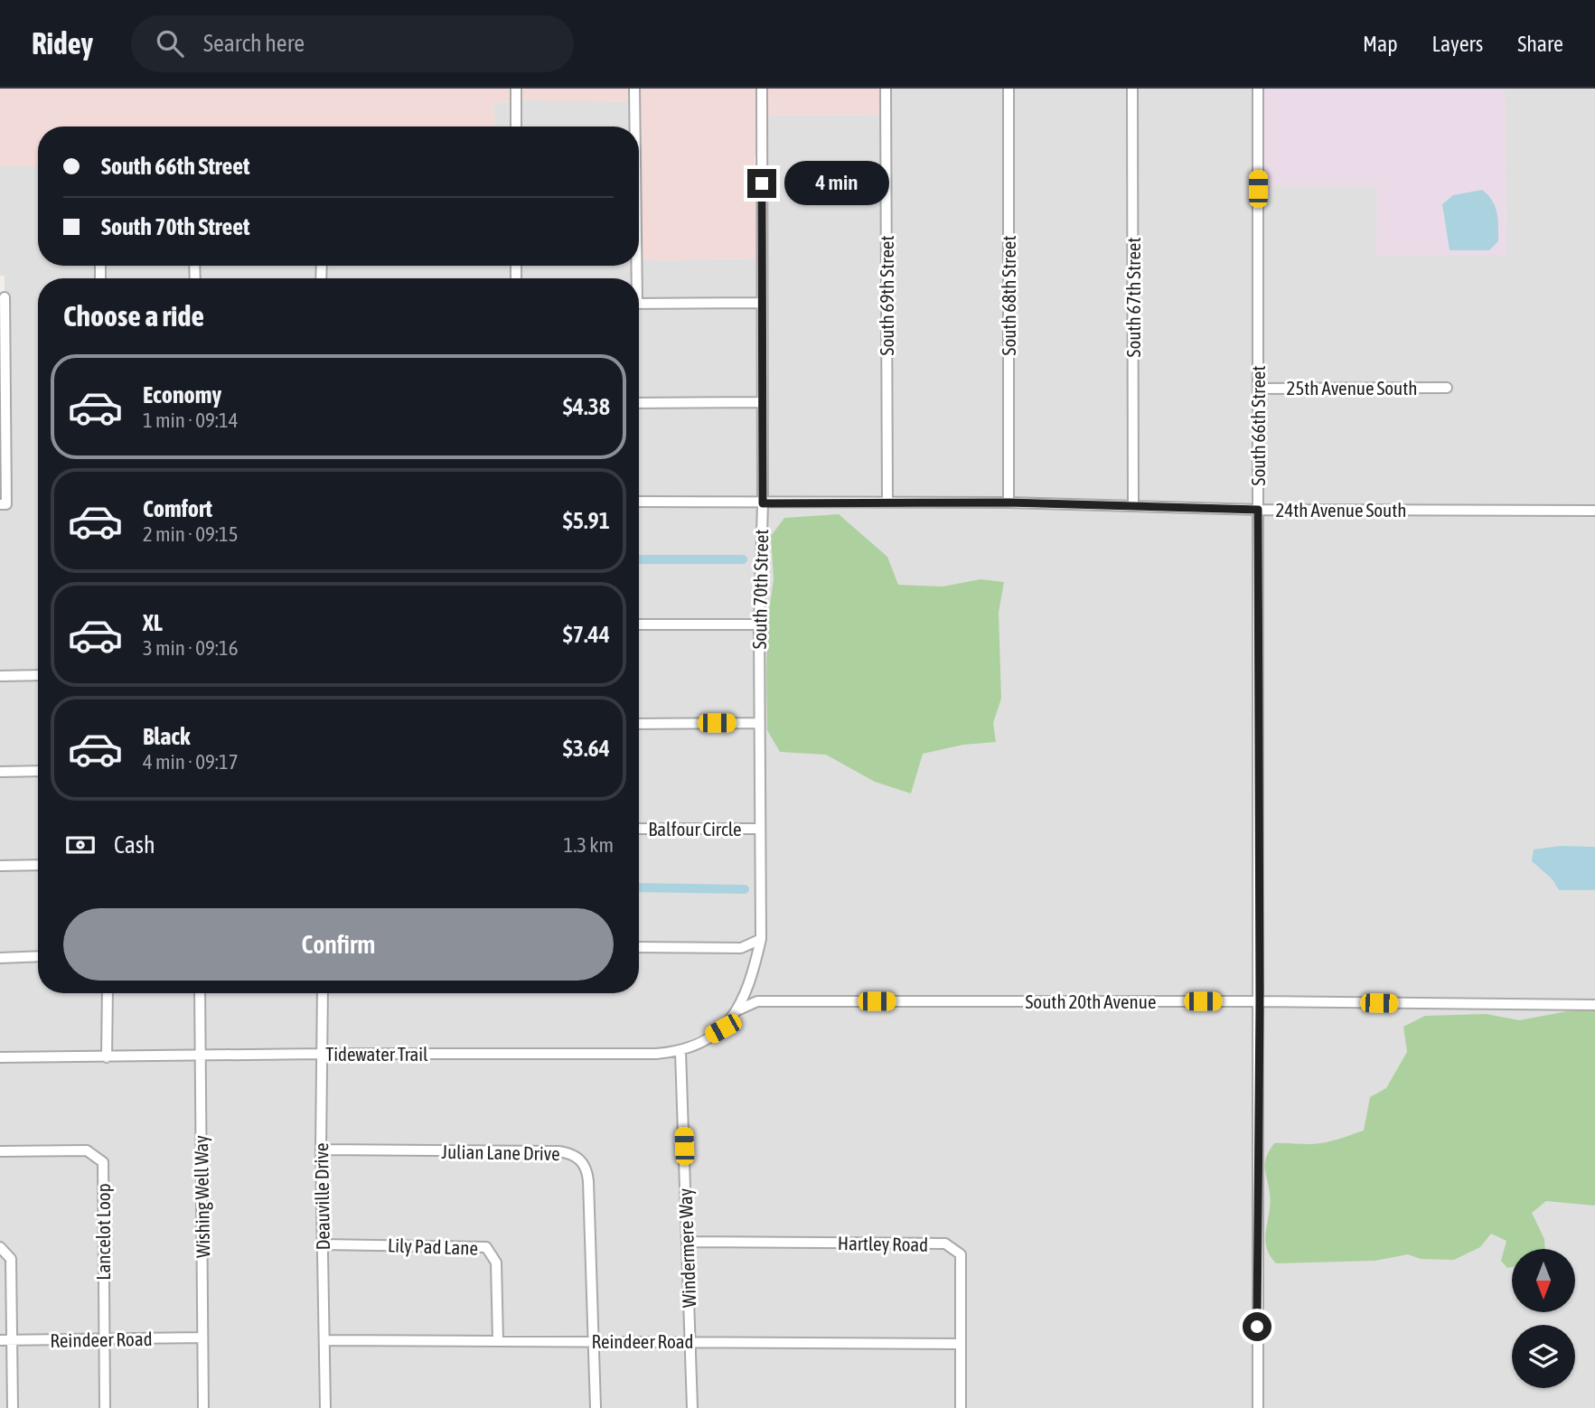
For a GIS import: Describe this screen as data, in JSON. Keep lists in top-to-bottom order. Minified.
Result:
{"streets":{"street":["South 69th Street","South 68th Street","South 67th Street","25th Avenue South","South 66th Street","24th Avenue South","South 70th Street","Balfour Circle","South 20th Avenue","Tidewater Trail","Julian Lane Drive","Wishing Well Way","Deauville Drive","Lancelot Loop","Hartley Road","Lily Pad Lane","Windermere Way","Reindeer Road"]},"crossings":[["South 69th Street","24th Avenue South"],["South 68th Street","24th Avenue South"],["South 67th Street","24th Avenue South"],["25th Avenue South","South 66th Street"],["South 66th Street","24th Avenue South"],["South 66th Street","South 20th Avenue"],["24th Avenue South","South 70th Street"],["South 70th Street","Balfour Circle"],["South 70th Street","South 20th Avenue"],["South 70th Street","Tidewater Trail"],["South 20th Avenue","Tidewater Trail"],["Tidewater Trail","Wishing Well Way"],["Tidewater Trail","Deauville Drive"],["Tidewater Trail","Windermere Way"],["Julian Lane Drive","Deauville Drive"],["Julian Lane Drive","Reindeer Road"],["Wishing Well Way","Reindeer Road"],["Deauville Drive","Lily Pad Lane"],["Deauville Drive","Reindeer Road"],["Lancelot Loop","Reindeer Road"],["Hartley Road","Windermere Way"],["Hartley Road","Reindeer Road"],["Lily Pad Lane","Reindeer Road"],["Windermere Way","Reindeer Road"]],"north":"bottom","page":{"header":"Ridey","search":"Search here","nav":["Map","Layers","Share"],"banner":["South 66th Street","South 70th Street"],"bubble":"4 min","heading":"Choose a ride","list":[{"name":"Economy","note":"1 min · 09:14","value":"$4.38"},{"name":"Comfort","note":"2 min · 09:15","value":"$5.91"},{"name":"XL","note":"3 min · 09:16","value":"$7.44"},{"name":"Black","note":"4 min · 09:17","value":"$3.64"}],"pay":["Cash","1.3 km"],"buttons":"Confirm"}}
